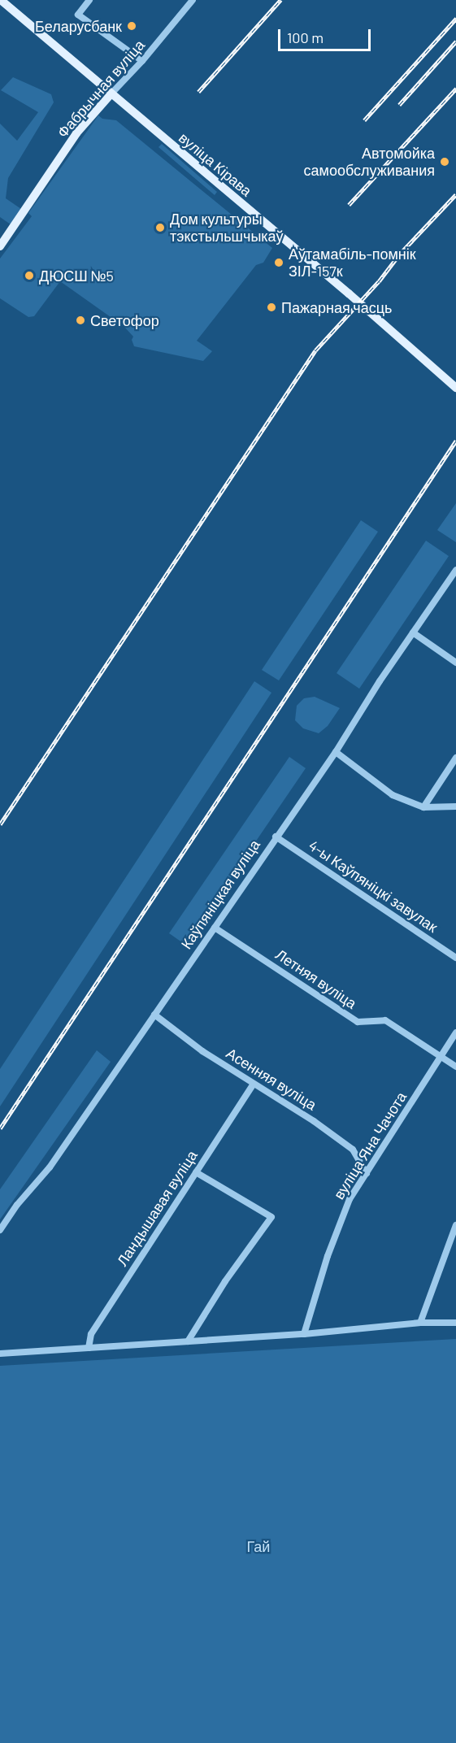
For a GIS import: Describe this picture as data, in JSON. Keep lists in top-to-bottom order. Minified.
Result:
{"streets":{"main road":["Фабрычная вуліца","вуліца Кірава"],"street":["4-ы Каўпяніцкі завулак","Каўпяніцкая вуліца","Летняя вуліца","Асенняя вуліца","вуліца Яна Чачота","Ландышавая вуліца"]},"crossings":[["Фабрычная вуліца","вуліца Кірава"],["4-ы Каўпяніцкі завулак","Каўпяніцкая вуліца"],["Каўпяніцкая вуліца","Летняя вуліца"],["Каўпяніцкая вуліца","Асенняя вуліца"],["Летняя вуліца","вуліца Яна Чачота"],["Асенняя вуліца","вуліца Яна Чачота"],["Асенняя вуліца","Ландышавая вуліца"]],"parks":["Гай"],"places":["Беларусбанк","Автомойка самообслуживания","Дом культуры тэкстыльшчыкаў","Аўтамабіль-помнік ЗІЛ-157к","ДЮСШ №5","Пажарная часць","Светофор"],"scale_bar":"100 m"}
